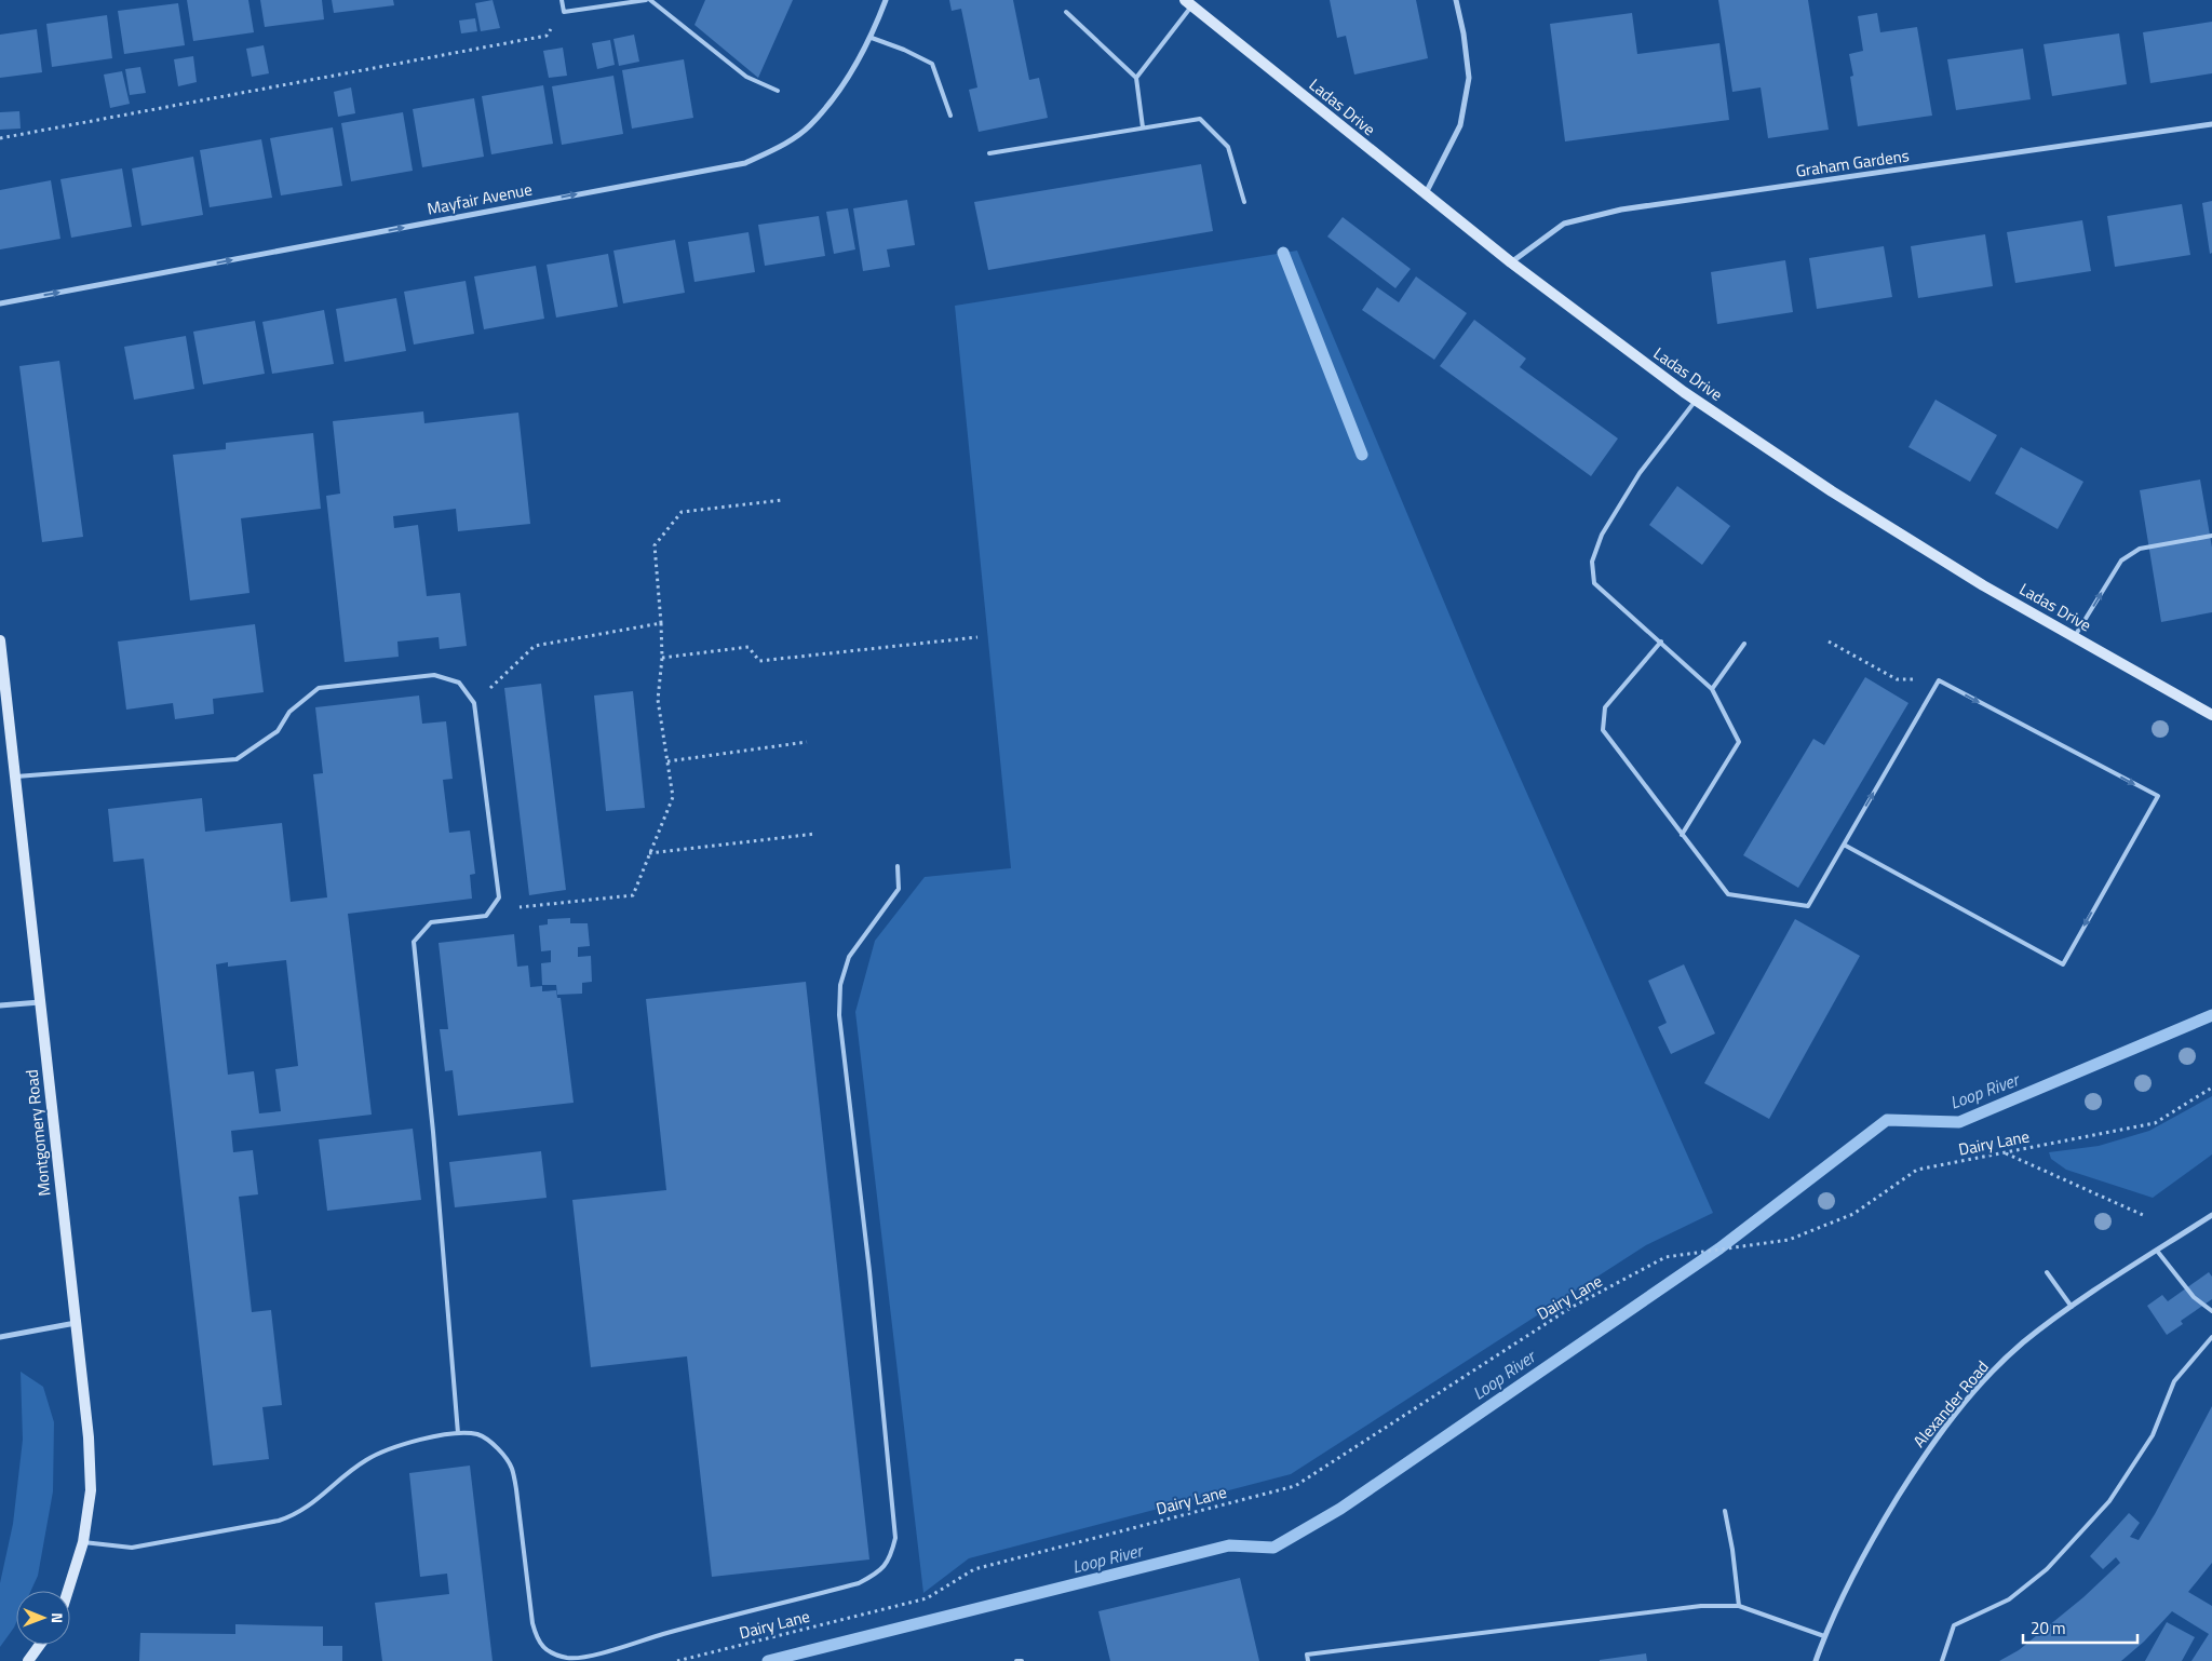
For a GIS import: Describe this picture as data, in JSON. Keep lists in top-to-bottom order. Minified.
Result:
{"streets":{"street":["Ladas Drive","Graham Gardens","Mayfair Avenue","Montgomery Road","Alexander Road"],"path":["Dairy Lane"]},"crossings":[["Ladas Drive","Graham Gardens"]],"one_way":["Mayfair Avenue"],"water":["Loop River"],"scale_bar":"20 m","north":"right"}
